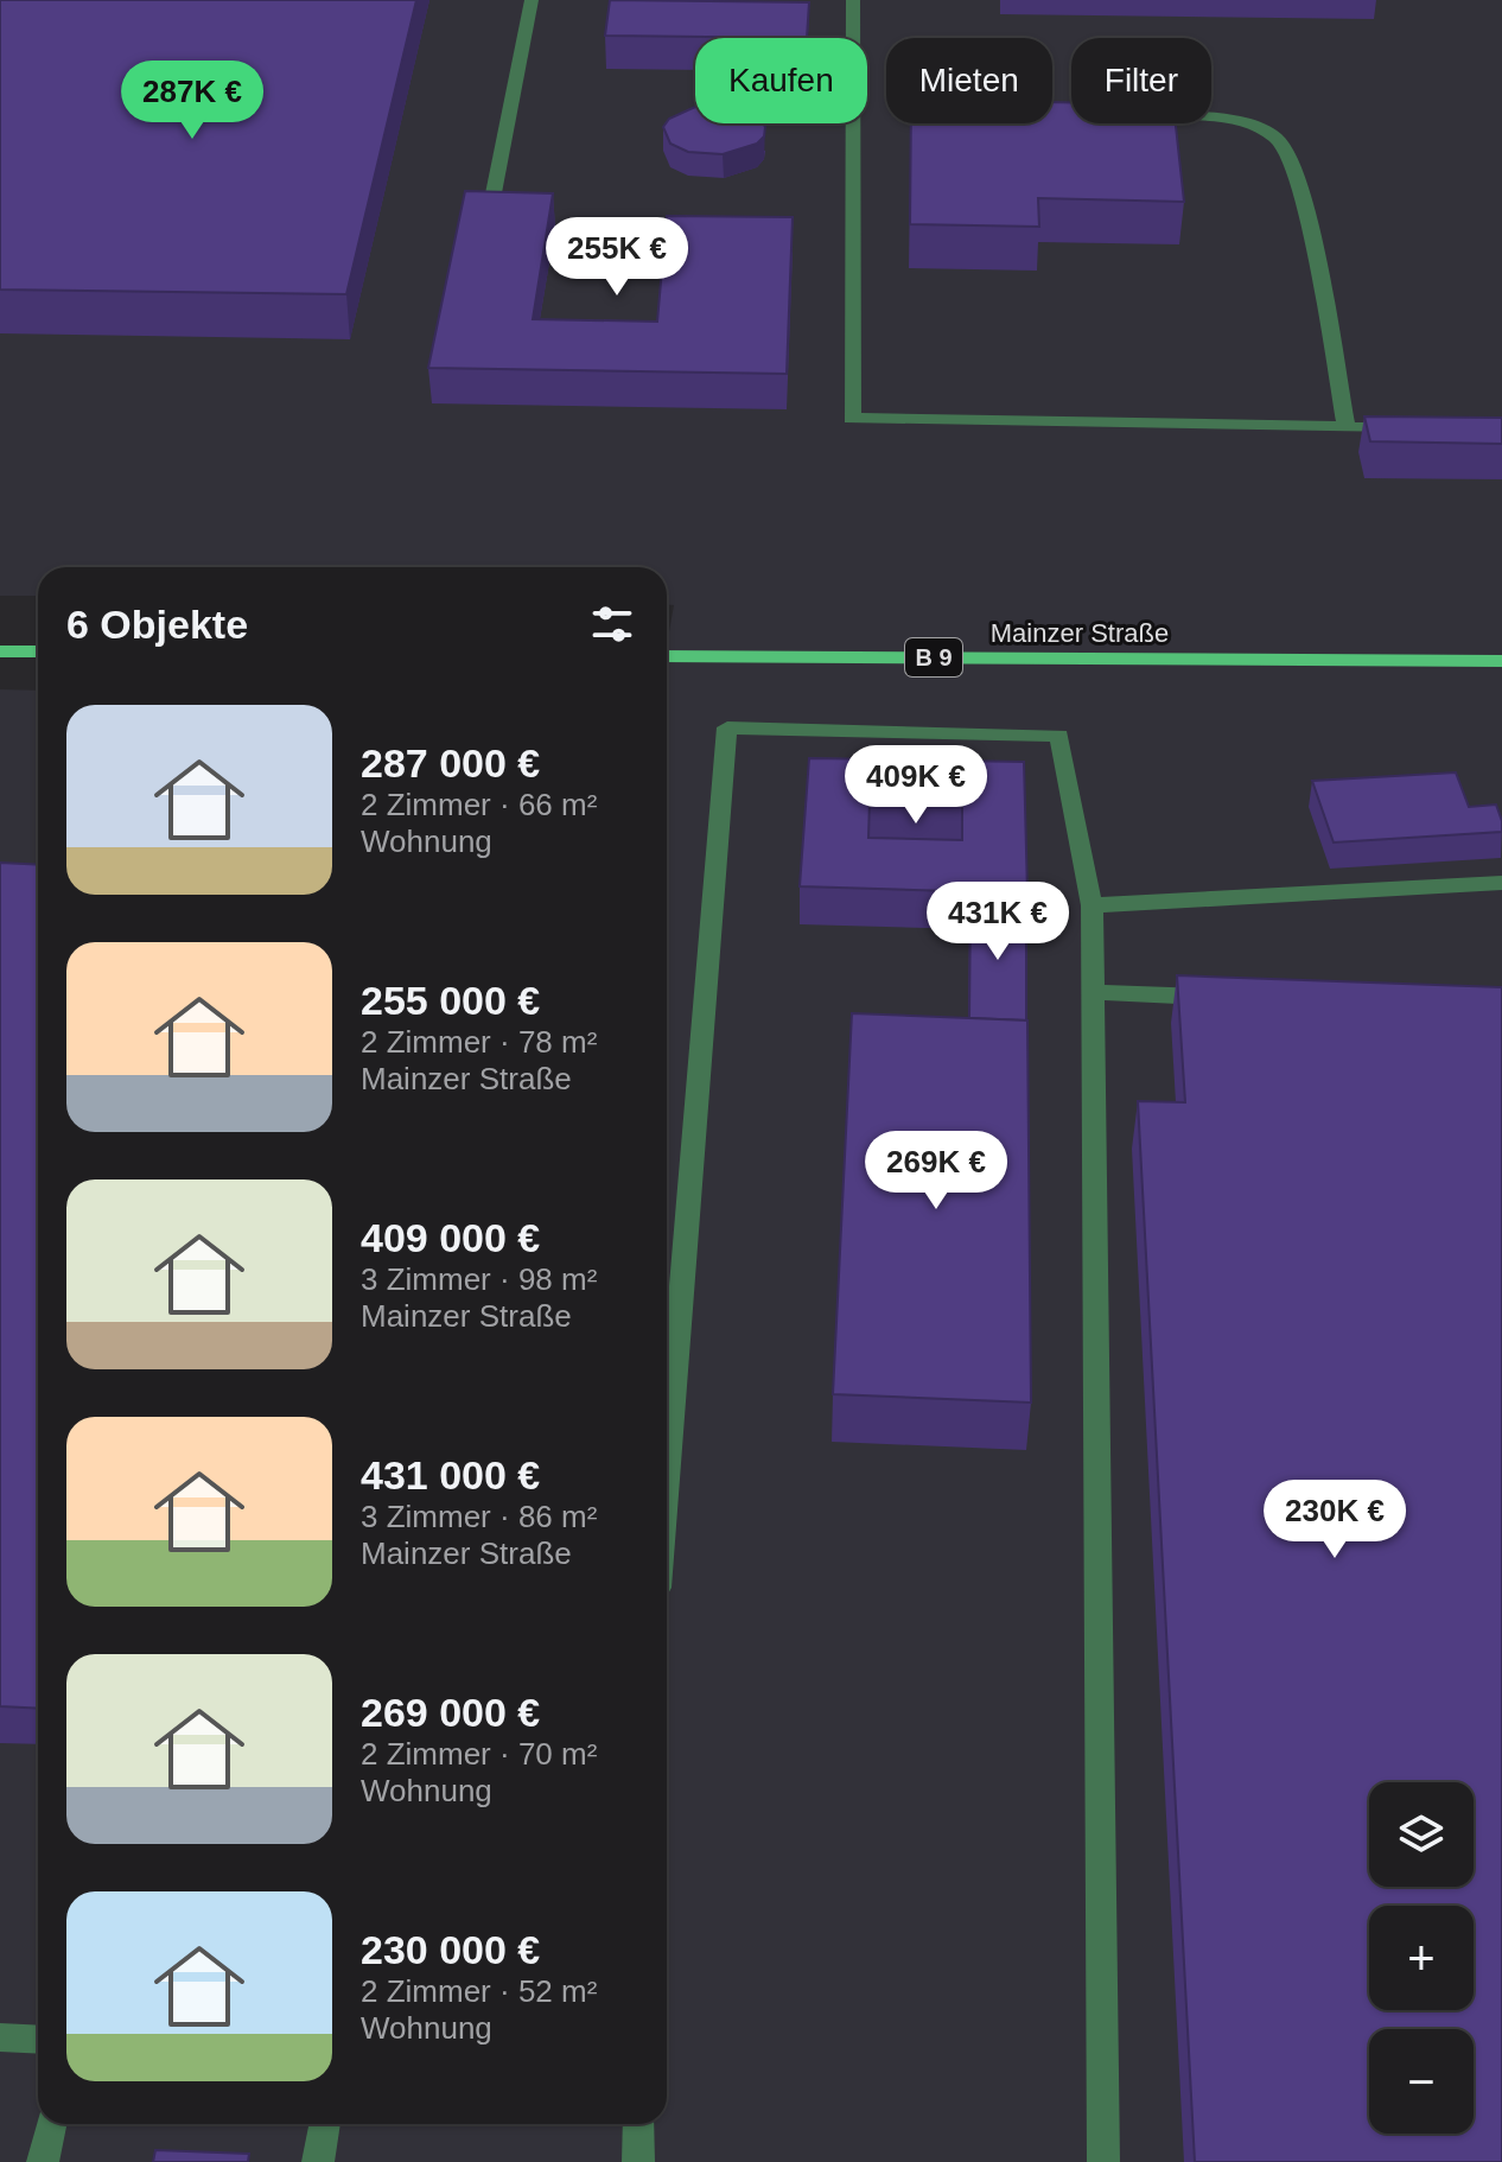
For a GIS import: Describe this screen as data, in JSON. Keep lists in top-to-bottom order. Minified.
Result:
{"streets":{"main road":["Mainzer Straße","B 9"]},"page":{"chip":["Kaufen","Mieten","Filter"],"price":["287K €","255K €","409K €","431K €","269K €","230K €"],"heading":"6 Objekte","list":[{"name":"287 000 €","note":"2 Zimmer · 66 m² · Wohnung"},{"name":"255 000 €","note":"2 Zimmer · 78 m² · Mainzer Straße"},{"name":"409 000 €","note":"3 Zimmer · 98 m² · Mainzer Straße"},{"name":"431 000 €","note":"3 Zimmer · 86 m² · Mainzer Straße"},{"name":"269 000 €","note":"2 Zimmer · 70 m² · Wohnung"},{"name":"230 000 €","note":"2 Zimmer · 52 m² · Wohnung"}],"map_buttons":["+","−"]}}
